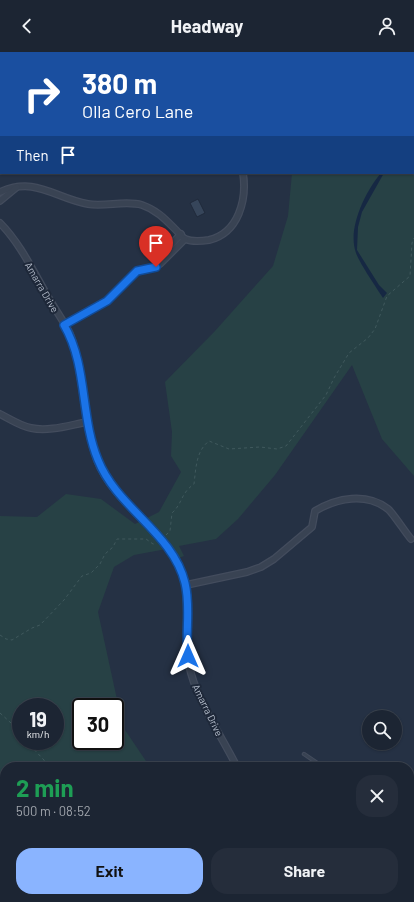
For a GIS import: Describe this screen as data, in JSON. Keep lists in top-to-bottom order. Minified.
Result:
{"streets":{"street":["Amarra Drive"]},"page":{"header":"Headway","turn":["380 m","Olla Cero Lane"],"then":"Then","speed":"19 km/h","limit":"30","heading":["2 min","500 m · 08:52"],"buttons":["Exit","Share"]}}
